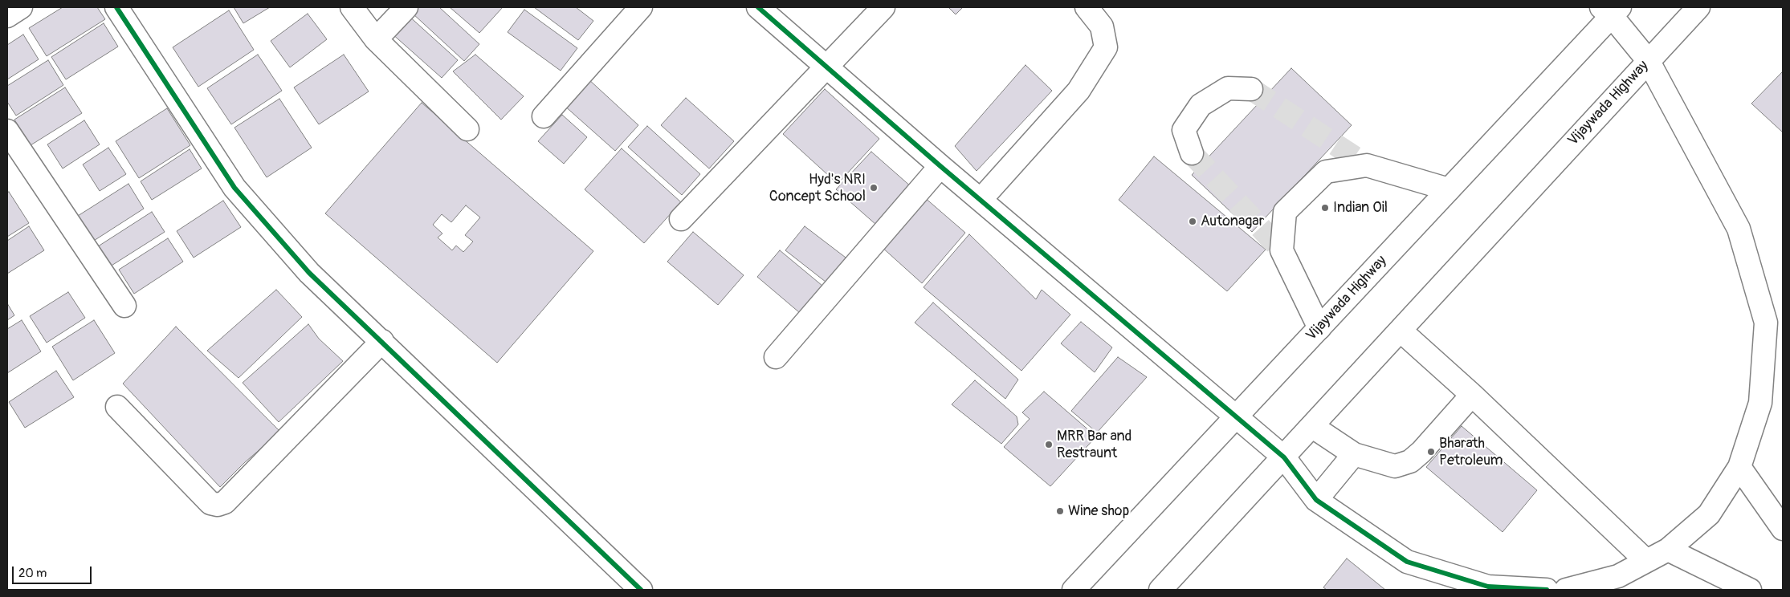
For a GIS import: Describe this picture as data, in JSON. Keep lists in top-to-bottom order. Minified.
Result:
{"streets":{"main road":["Vijaywada Highway"]},"places":["Hyd's NRI Concept School","Indian Oil","Autonagar","MRR Bar and Restraunt","Bharath Petroleum","Wine shop"],"scale_bar":"20 m"}
